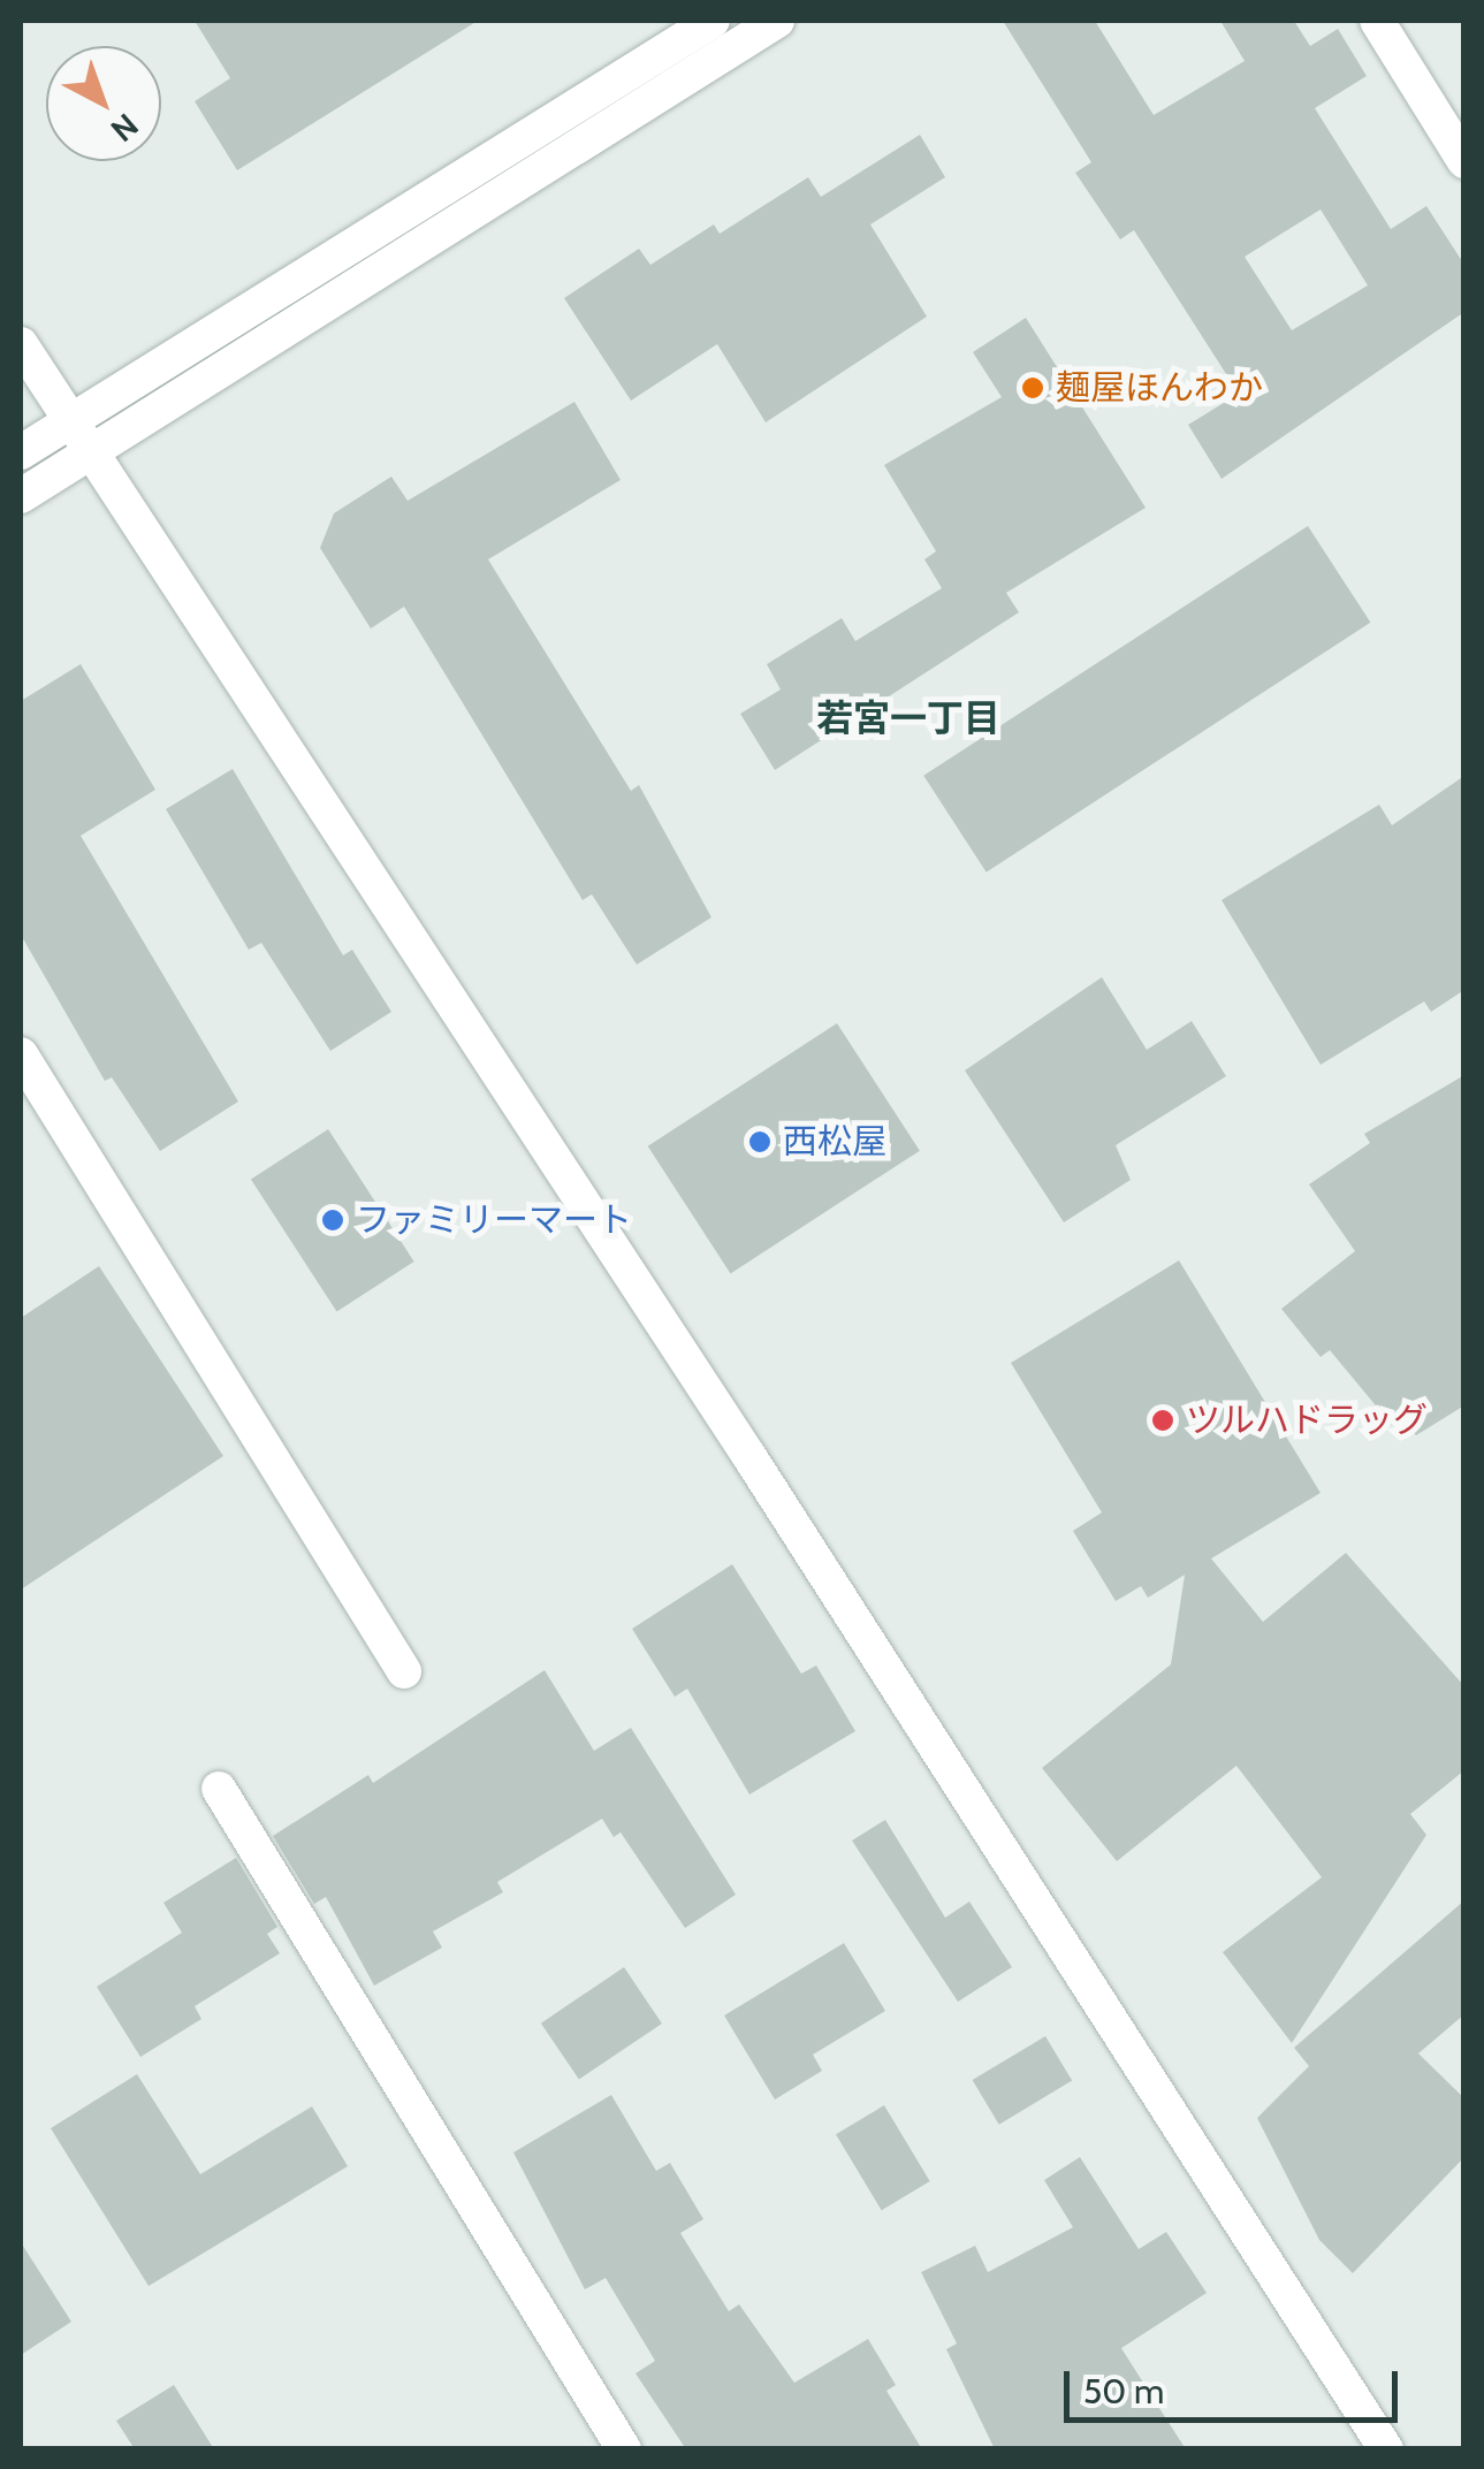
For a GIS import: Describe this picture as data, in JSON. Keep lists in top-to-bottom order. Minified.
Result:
{"districts":["若宮一丁目"],"places":["麺屋ほんわか","西松屋","ファミリーマート","ツルハドラッグ"],"scale_bar":"50 m","north":"bottom right"}
